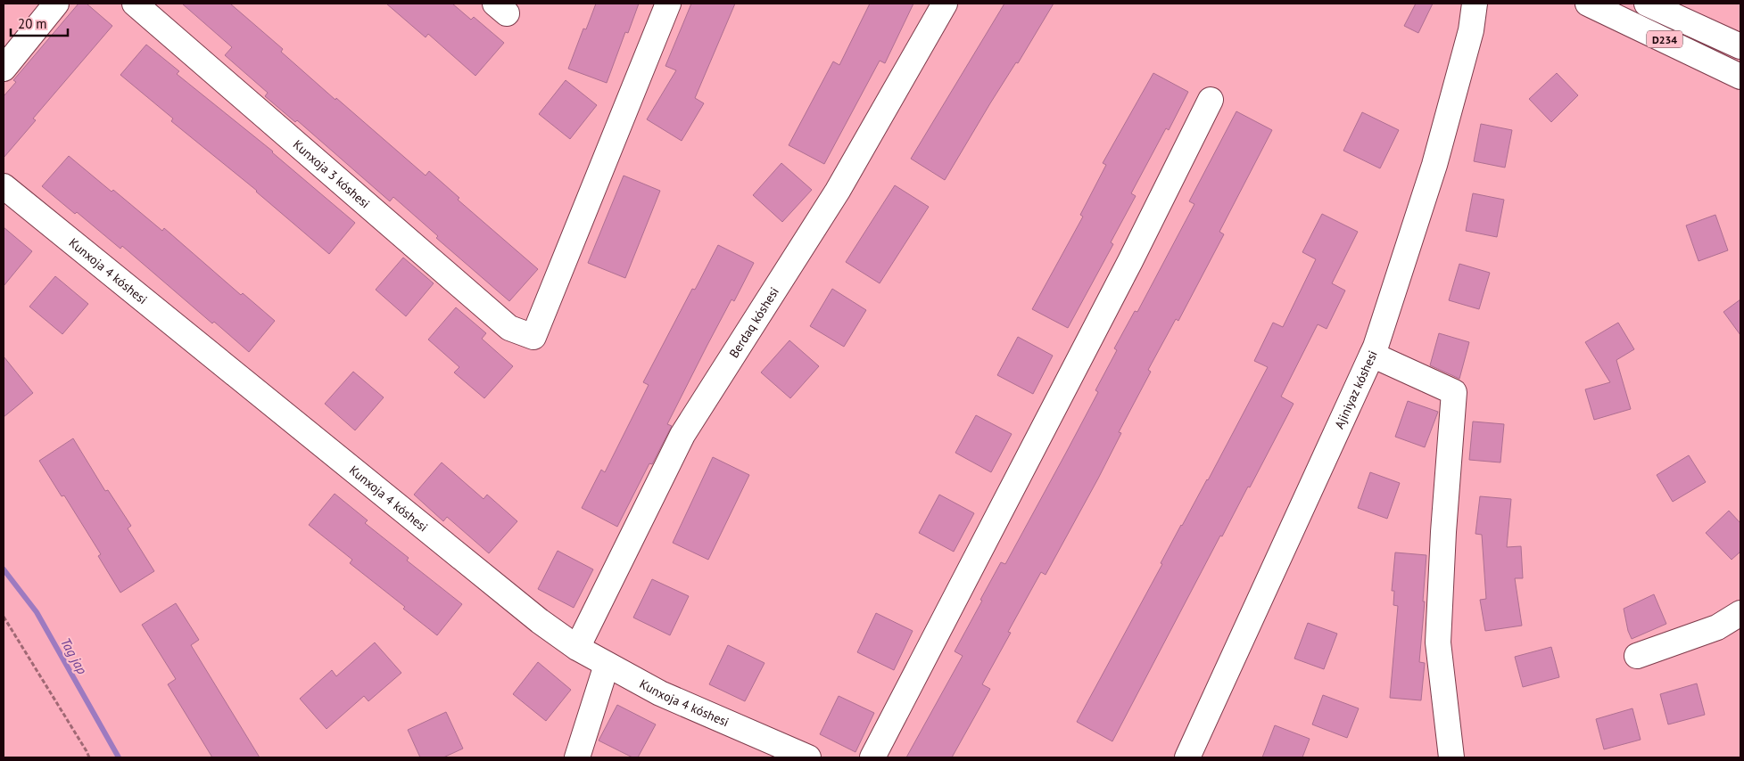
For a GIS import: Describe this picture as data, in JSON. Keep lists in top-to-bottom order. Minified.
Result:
{"streets":{"street":["D234","Kunxoja 3 kóshesi","Kunxoja 4 kóshesi","Berdaq kóshesi","Ajiniyaz kóshesi"]},"crossings":[["Kunxoja 4 kóshesi","Berdaq kóshesi"]],"water":["Tag jap"],"scale_bar":"20 m"}
